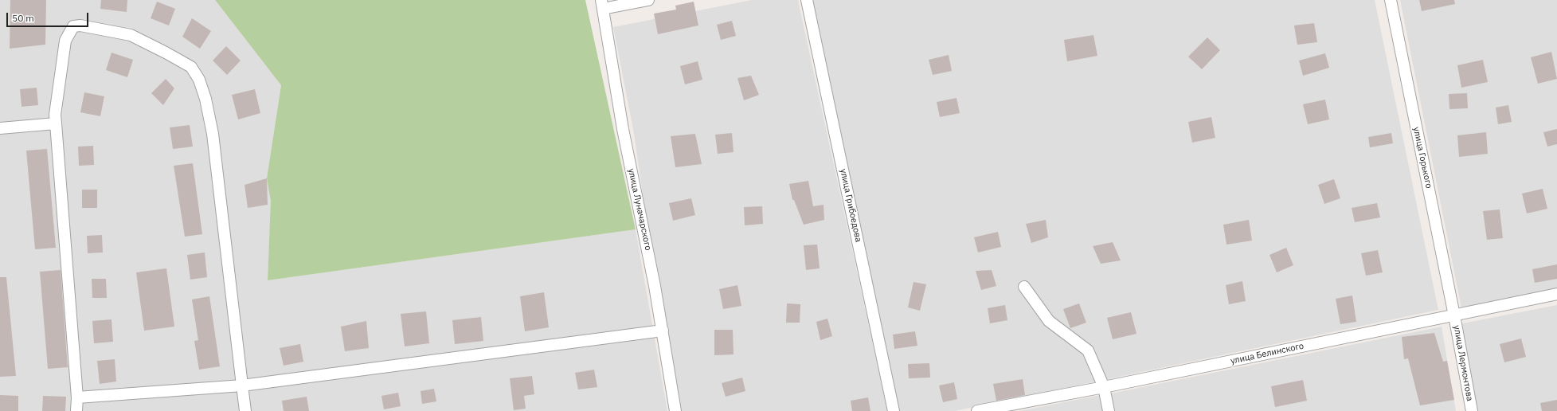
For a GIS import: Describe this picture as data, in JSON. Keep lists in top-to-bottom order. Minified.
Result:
{"streets":{"street":["улица Горького","улица Грибоедова","улица Луначарского","улица Белинского","улица Лермонтова"]},"crossings":[["улица Горького","улица Белинского"],["улица Горького","улица Лермонтова"],["улица Белинского","улица Лермонтова"]],"scale_bar":"50 m"}
